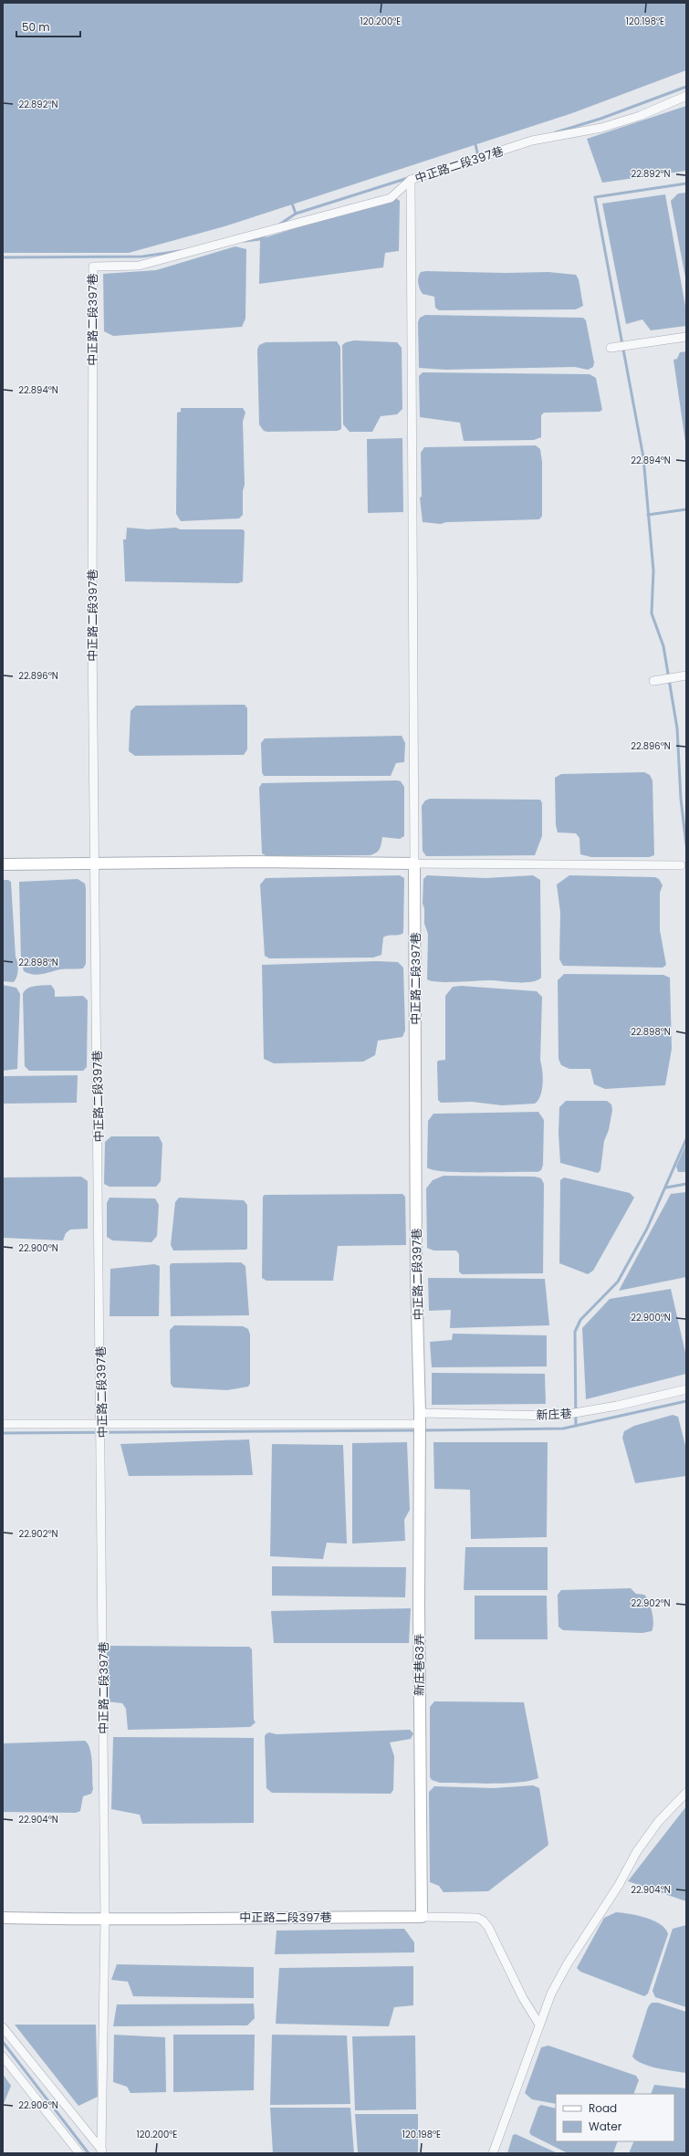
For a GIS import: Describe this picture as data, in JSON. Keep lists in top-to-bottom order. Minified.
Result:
{"streets":{"street":["中正路二段397巷","新庄巷","新庄巷63弄"]},"crossings":[["中正路二段397巷","新庄巷"],["中正路二段397巷","新庄巷63弄"],["新庄巷","新庄巷63弄"]],"legend":["Road","Water"],"scale_bar":"50 m","coordinates":["120.200°E","120.198°E","22.892°N","22.894°N","22.896°N","22.898°N","22.900°N","22.902°N","22.904°N","22.906°N"]}
